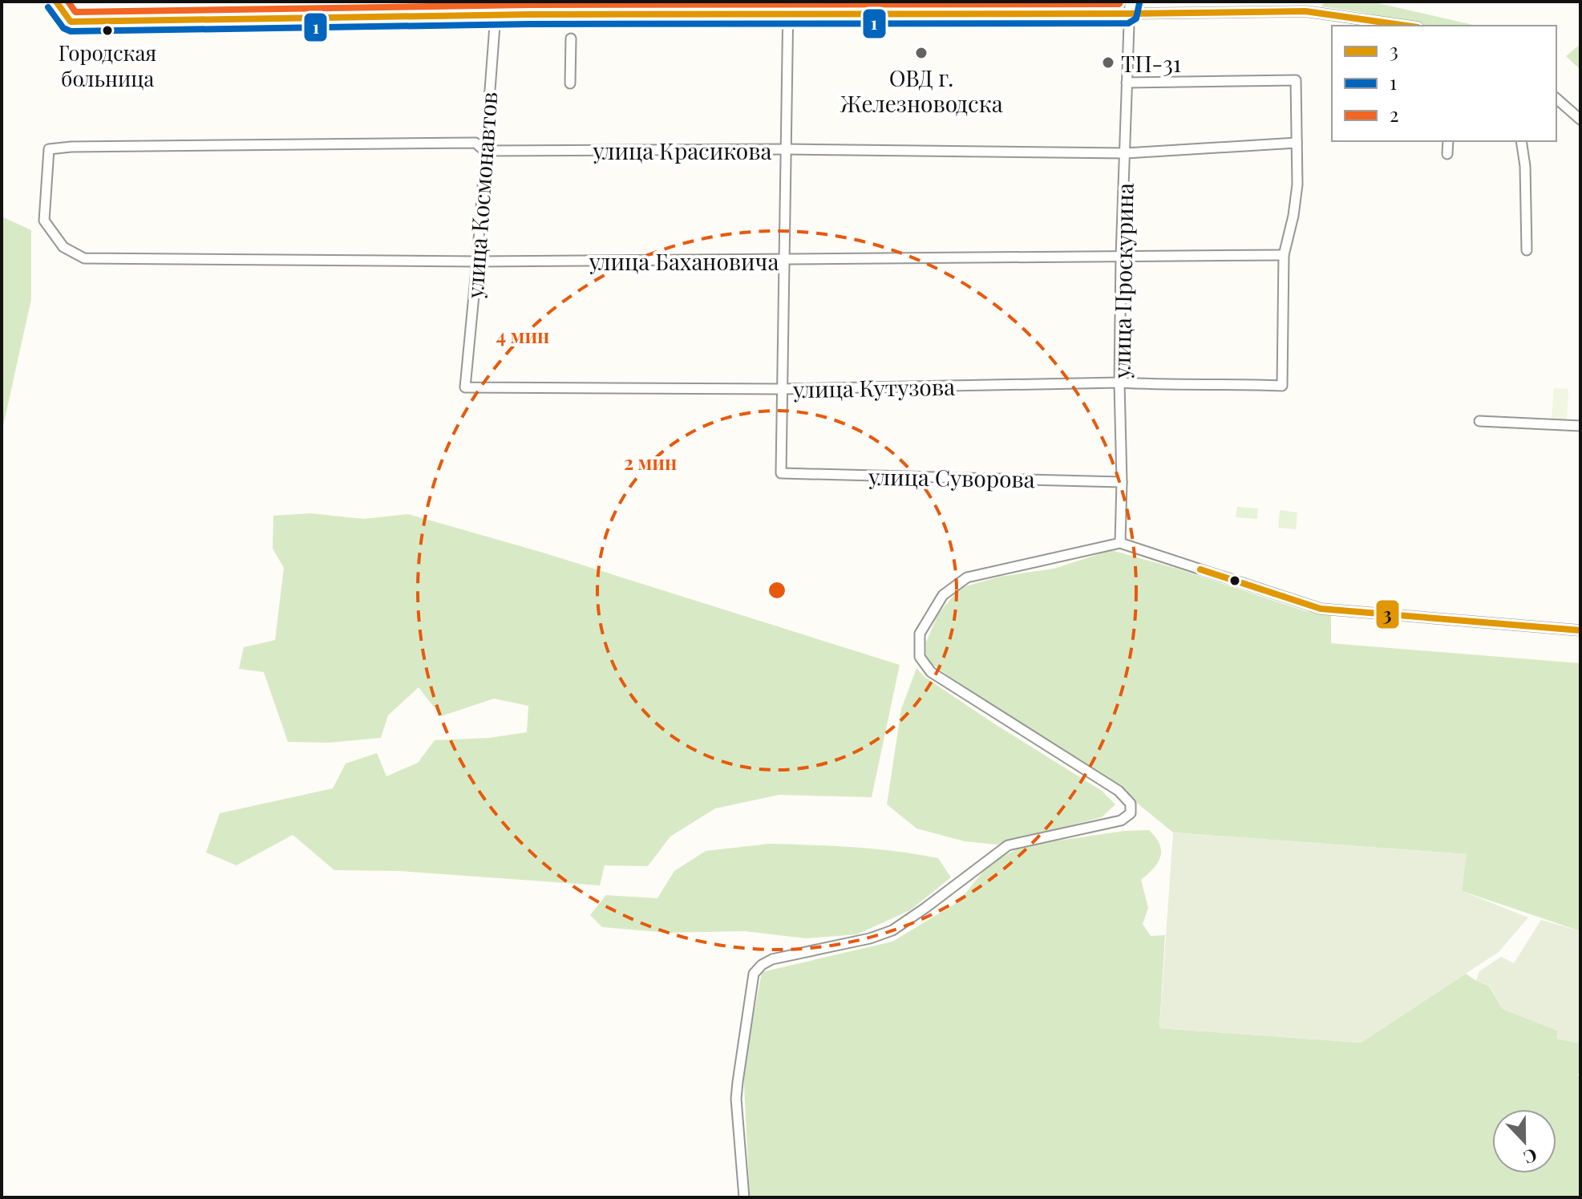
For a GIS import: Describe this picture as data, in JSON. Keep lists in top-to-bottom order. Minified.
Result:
{"streets":{"street":["улица Красикова","улица Космонавтов","улица Бахановича","улица Проскурина","улица Кутузова","улица Суворова"]},"crossings":[["улица Красикова","улица Космонавтов"],["улица Красикова","улица Бахановича"],["улица Красикова","улица Проскурина"],["улица Космонавтов","улица Бахановича"],["улица Космонавтов","улица Кутузова"],["улица Бахановича","улица Проскурина"],["улица Бахановича","улица Кутузова"],["улица Проскурина","улица Кутузова"],["улица Проскурина","улица Суворова"],["улица Кутузова","улица Суворова"]],"places":["Городская больница","ОВД г. Железноводска","ТП-31"],"lines":["transit line 3","transit line 2","transit line 1"],"legend":["3","1","2"],"north":"bottom","rings":["4 мин","2 мин"]}
